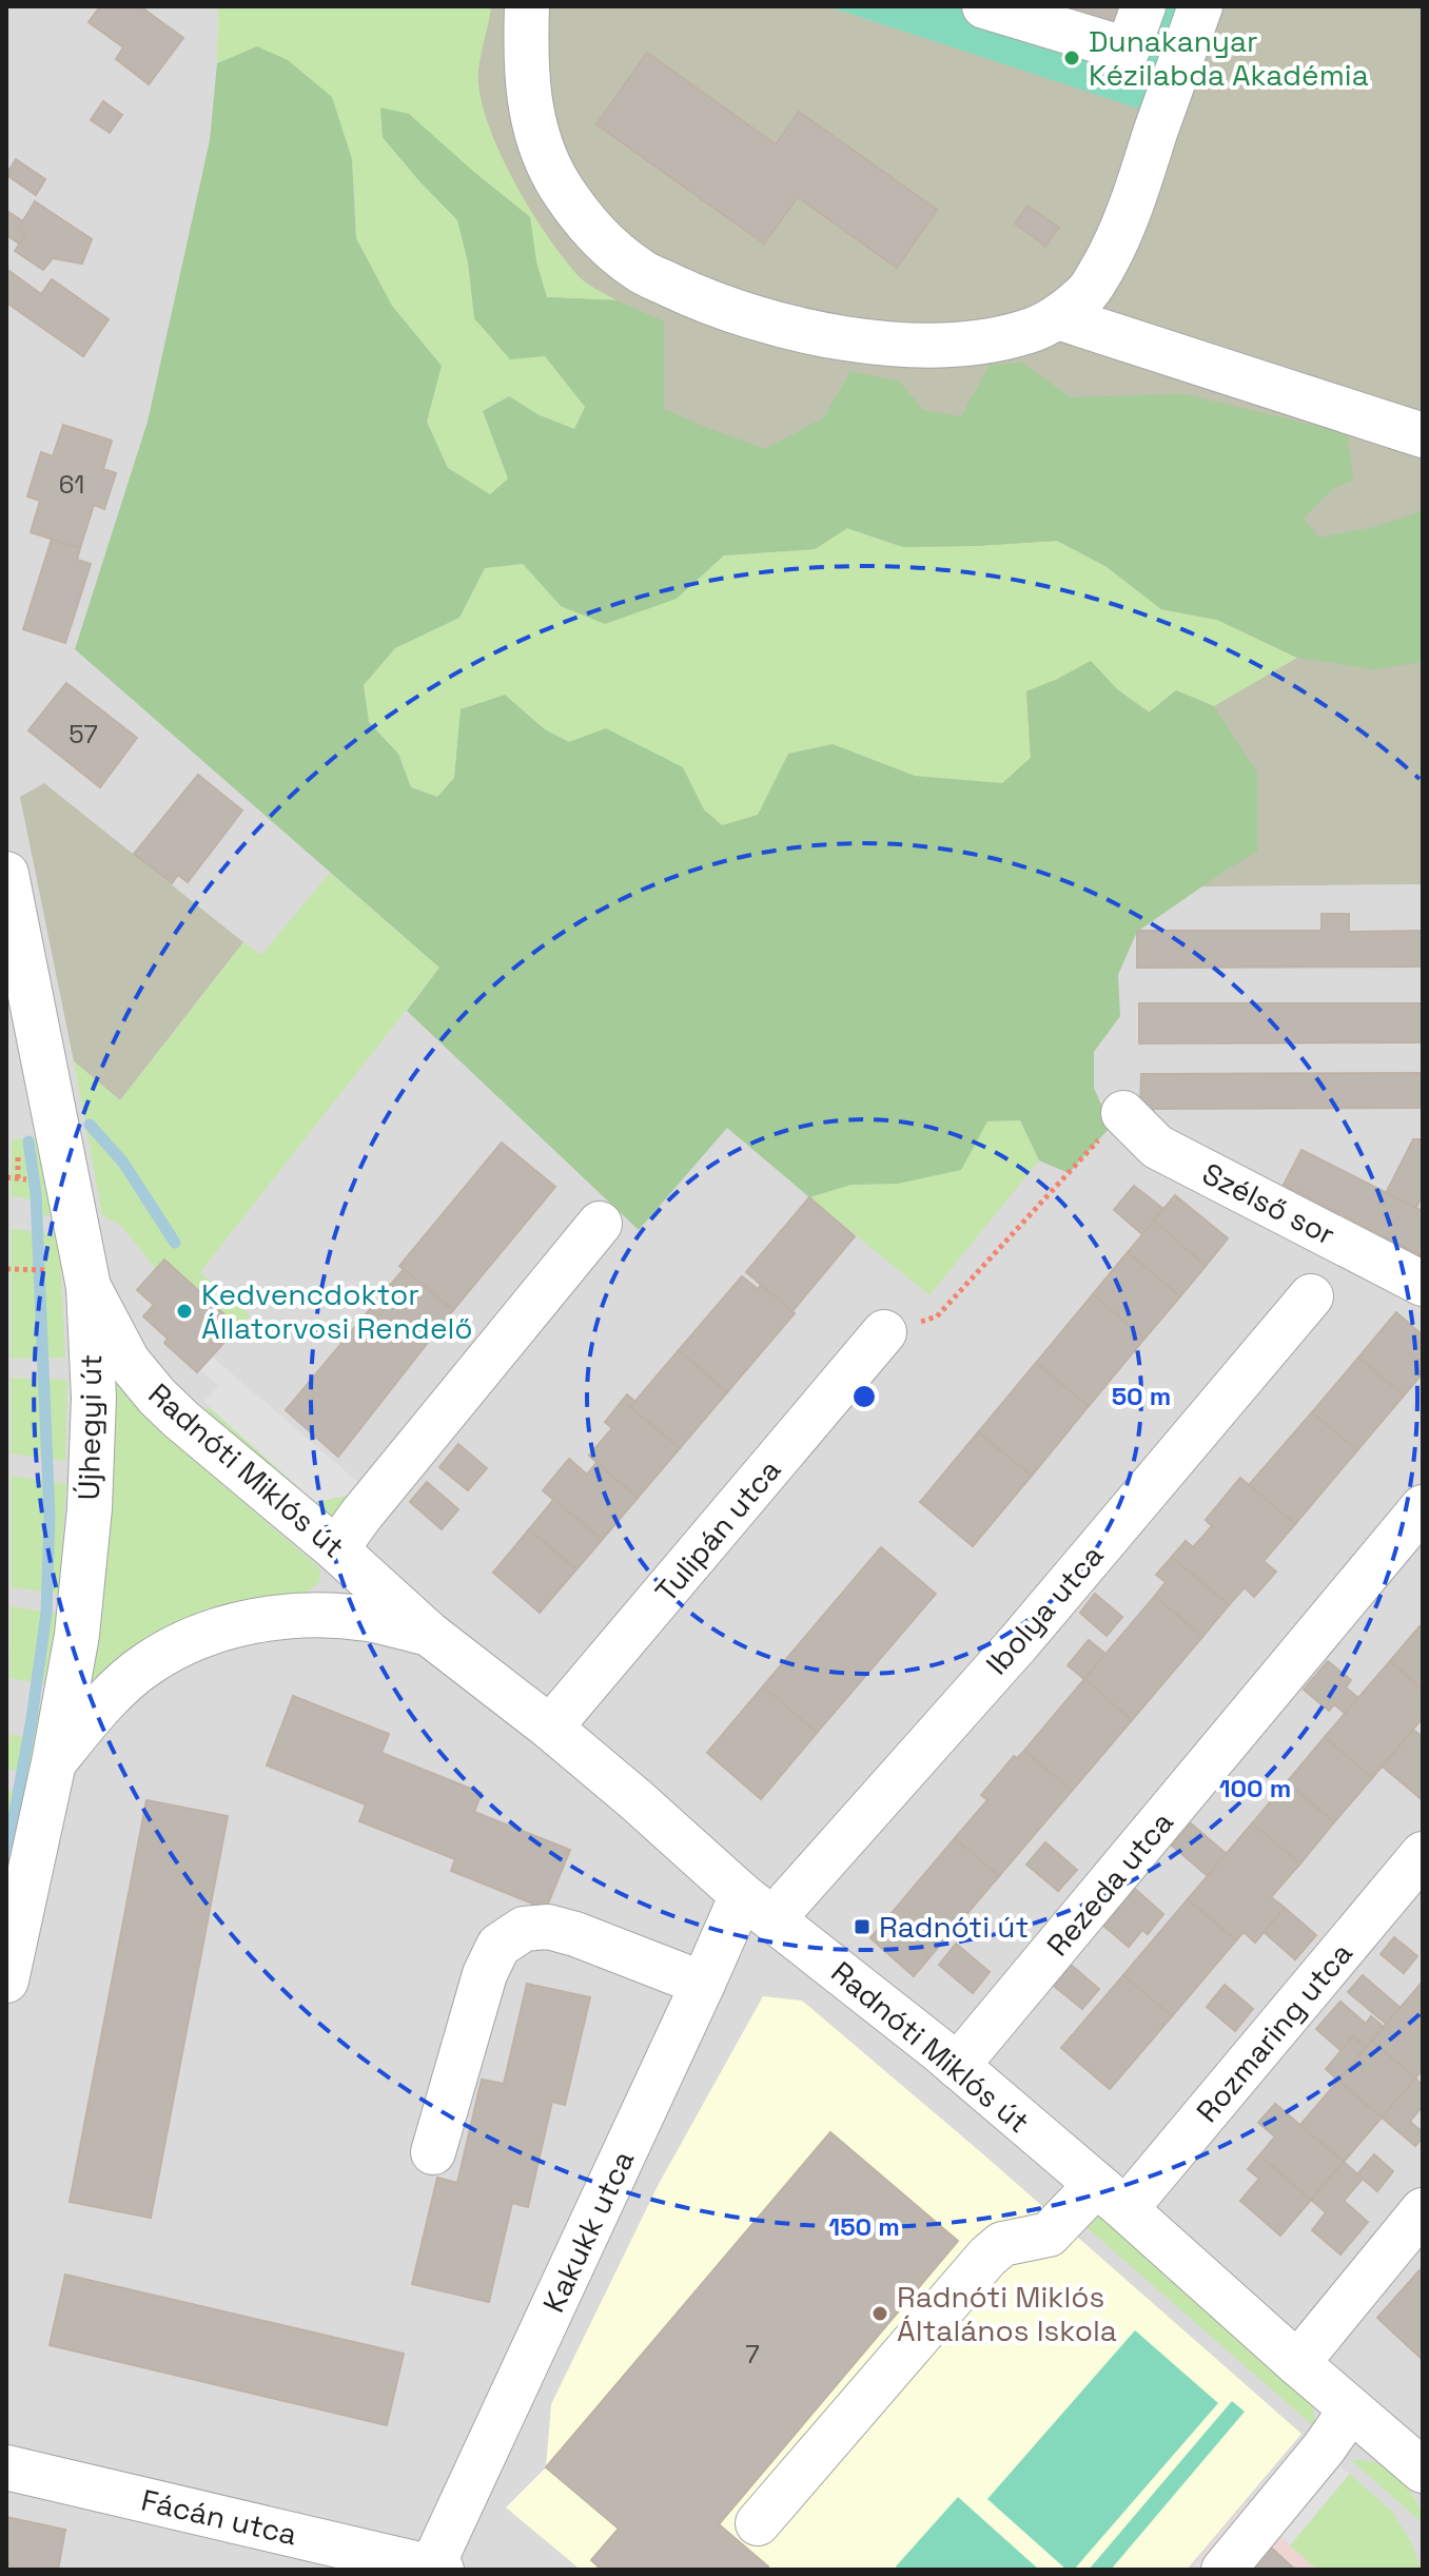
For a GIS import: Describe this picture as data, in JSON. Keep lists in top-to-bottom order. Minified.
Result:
{"streets":{"street":["Szélső sor","Újhegyi út","Radnóti Miklós út","Tulipán utca","Ibolya utca","Rezeda utca","Rozmaring utca","Kakukk utca","Fácán utca"]},"crossings":[["Újhegyi út","Radnóti Miklós út"],["Radnóti Miklós út","Tulipán utca"],["Radnóti Miklós út","Ibolya utca"],["Radnóti Miklós út","Rezeda utca"],["Radnóti Miklós út","Rozmaring utca"],["Radnóti Miklós út","Kakukk utca"],["Ibolya utca","Kakukk utca"],["Kakukk utca","Fácán utca"]],"places":{"other":["Dunakanyar Kézilabda Akadémia","Kedvencdoktor Állatorvosi Rendelő","Radnóti Miklós Általános Iskola"],"transit":["Radnóti út"]},"house_numbers":["61","57","7"],"rings":["50 m","100 m","150 m"]}
